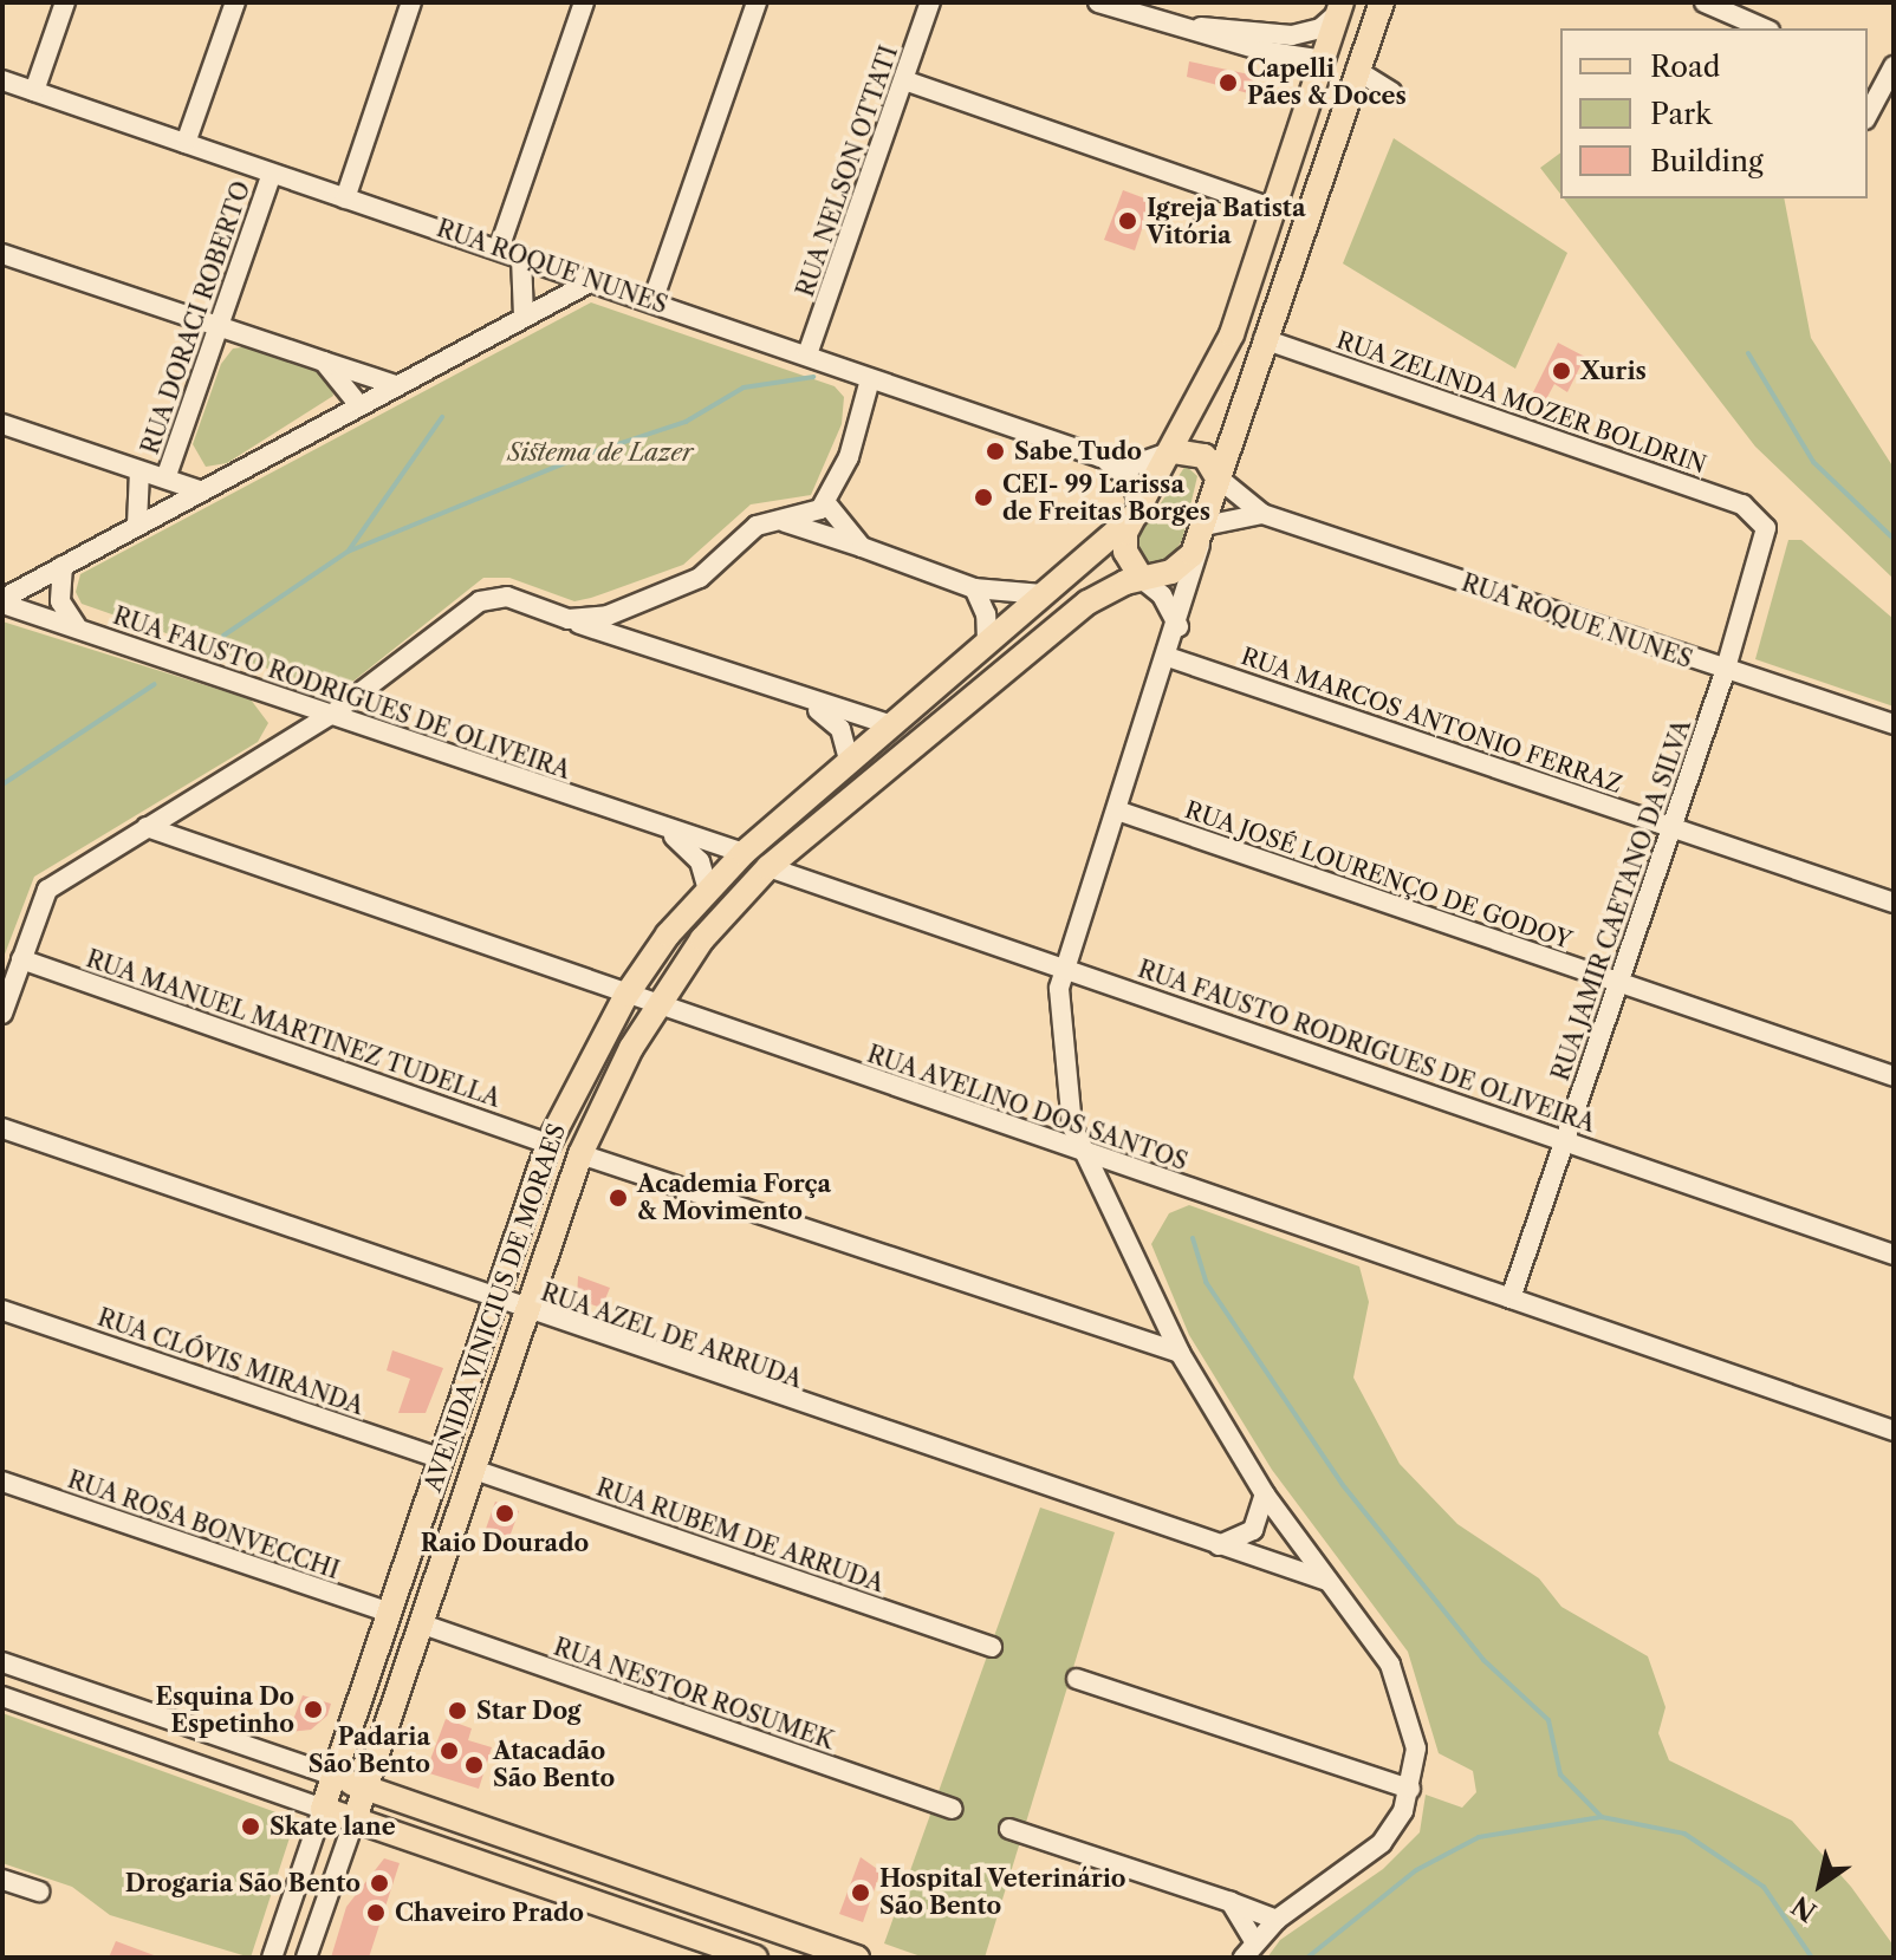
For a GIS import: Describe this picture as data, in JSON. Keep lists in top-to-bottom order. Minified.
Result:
{"streets":{"main road":["RUA ROQUE NUNES","AVENIDA VINICIUS DE MORAES"],"street":["RUA NELSON OTTATI","RUA DORACI ROBERTO","RUA ZELINDA MOZER BOLDRIN","RUA FAUSTO RODRIGUES DE OLIVEIRA","RUA MARCOS ANTONIO FERRAZ","RUA JOSÉ LOURENÇO DE GODOY","RUA JAMIR CAETANO DA SILVA","RUA MANUEL MARTINEZ TUDELLA","RUA AVELINO DOS SANTOS","RUA AZEL DE ARRUDA","RUA CLÓVIS MIRANDA","RUA ROSA BONVECCHI","RUA RUBEM DE ARRUDA","RUA NESTOR ROSUMEK"]},"crossings":[["RUA NELSON OTTATI","RUA ROQUE NUNES"],["RUA ROQUE NUNES","RUA DORACI ROBERTO"],["RUA ROQUE NUNES","RUA JAMIR CAETANO DA SILVA"],["RUA ROQUE NUNES","AVENIDA VINICIUS DE MORAES"],["RUA ZELINDA MOZER BOLDRIN","RUA JAMIR CAETANO DA SILVA"],["RUA FAUSTO RODRIGUES DE OLIVEIRA","RUA JAMIR CAETANO DA SILVA"],["RUA FAUSTO RODRIGUES DE OLIVEIRA","AVENIDA VINICIUS DE MORAES"],["RUA MARCOS ANTONIO FERRAZ","RUA JAMIR CAETANO DA SILVA"],["RUA JOSÉ LOURENÇO DE GODOY","RUA JAMIR CAETANO DA SILVA"],["RUA JAMIR CAETANO DA SILVA","RUA AVELINO DOS SANTOS"],["RUA MANUEL MARTINEZ TUDELLA","AVENIDA VINICIUS DE MORAES"],["RUA AVELINO DOS SANTOS","AVENIDA VINICIUS DE MORAES"],["AVENIDA VINICIUS DE MORAES","RUA AZEL DE ARRUDA"],["AVENIDA VINICIUS DE MORAES","RUA CLÓVIS MIRANDA"],["AVENIDA VINICIUS DE MORAES","RUA ROSA BONVECCHI"],["AVENIDA VINICIUS DE MORAES","RUA RUBEM DE ARRUDA"],["AVENIDA VINICIUS DE MORAES","RUA NESTOR ROSUMEK"]],"parks":["Sistema de Lazer"],"places":["Capelli Pães & Doces","Igreja Batista Vitória","Xuris","Sabe Tudo","CEI- 99 Larissa de Freitas Borges","Academia Força & Movimento","Raio Dourado","Esquina Do Espetinho","Star Dog","Padaria São Bento","Atacadão São Bento","Skate lane","Drogaria São Bento","Hospital Veterinário São Bento","Chaveiro Prado"],"legend":["Road","Park","Building"],"north":"bottom left"}
